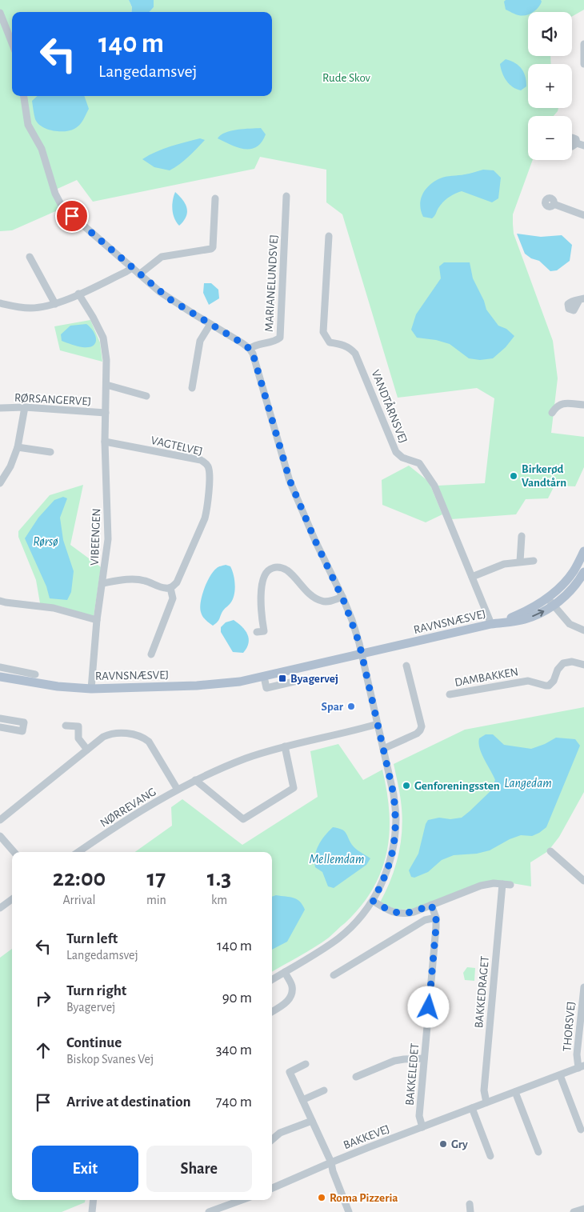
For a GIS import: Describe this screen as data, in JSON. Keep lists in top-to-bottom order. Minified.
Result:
{"streets":{"main road":["RAVNSNÆSVEJ"],"street":["MARIANELUNDSVEJ","RØRSANGERVEJ","VANDTÅRNSVEJ","VAGTELVEJ","VIBEENGEN","DAMBAKKEN","NØRREVANG","BAKKEDRAGET","THORSVEJ","BAKKELEDET","BAKKEVEJ"]},"crossings":[["RØRSANGERVEJ","VIBEENGEN"],["VANDTÅRNSVEJ","RAVNSNÆSVEJ"],["VAGTELVEJ","VIBEENGEN"],["VIBEENGEN","RAVNSNÆSVEJ"],["BAKKEDRAGET","BAKKELEDET"],["BAKKEDRAGET","BAKKEVEJ"],["THORSVEJ","BAKKEVEJ"],["BAKKELEDET","BAKKEVEJ"]],"water":["Rørsø","Langedam","Mellemdam"],"parks":["Rude Skov"],"places":{"other":["Birkerød Vandtårn","Spar","Genforeningssten","Gry","Roma Pizzeria"],"transit":["Byagervej"]},"page":{"map_buttons":["+","−"],"turn":["140 m","Langedamsvej"],"eta":["22:00","Arrival","17","min","1.3","km"],"list":[{"name":"Turn left","note":"Langedamsvej","value":"140 m"},{"name":"Turn right","note":"Byagervej","value":"90 m"},{"name":"Continue","note":"Biskop Svanes Vej","value":"340 m"},{"name":"Arrive at destination","value":"740 m"}],"buttons":["Exit","Share"]}}
